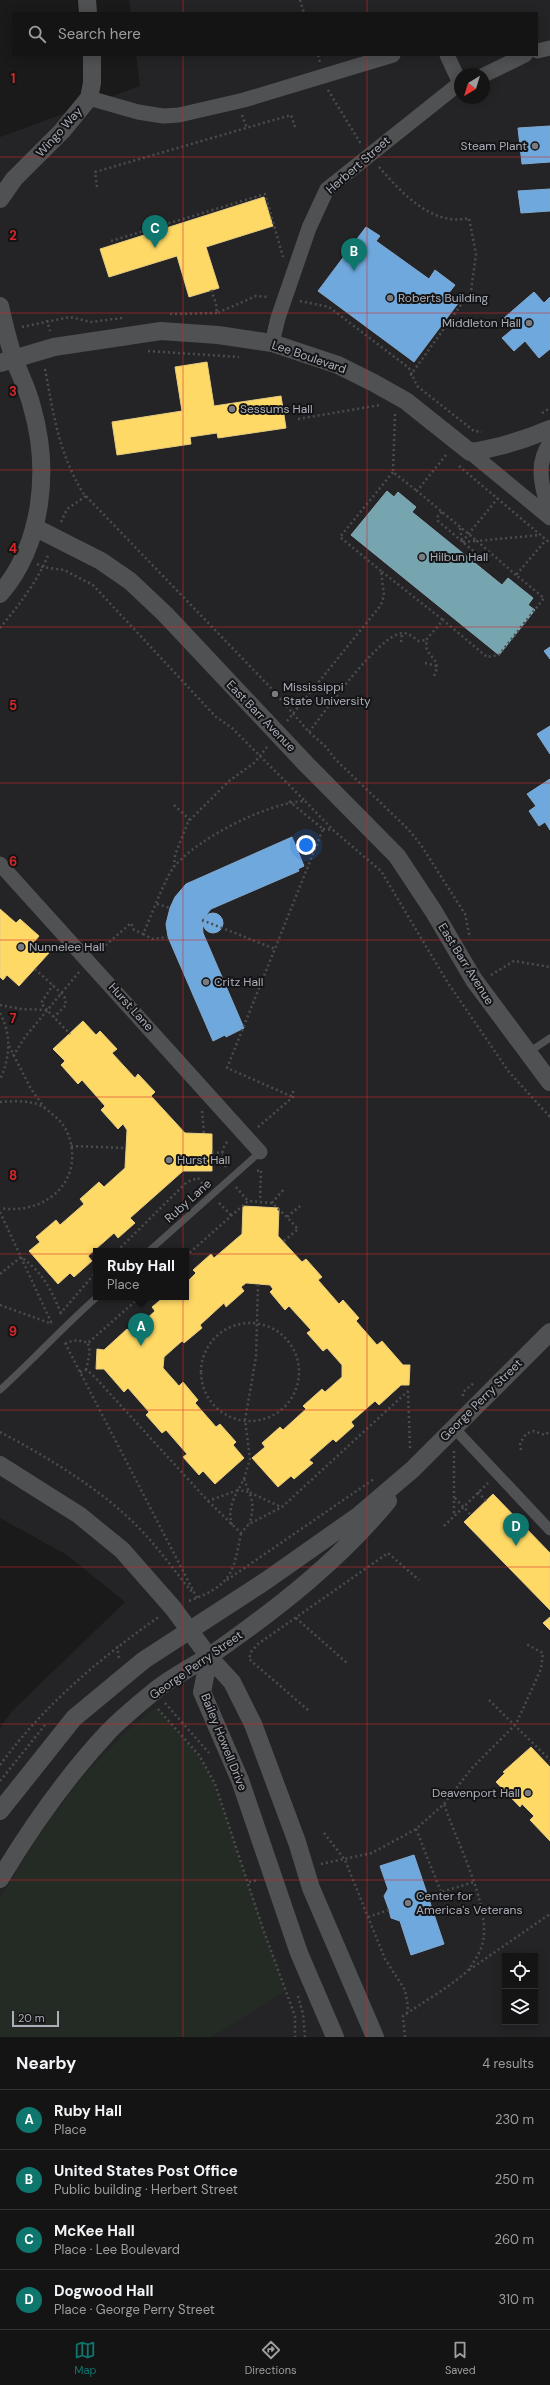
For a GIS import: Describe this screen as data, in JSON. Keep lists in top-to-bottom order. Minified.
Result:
{"streets":{"street":["Wingo Way","Herbert Street","Lee Boulevard","East Barr Avenue","Hurst Lane","George Perry Street","Bailey Howell Drive"],"lane":["Ruby Lane"]},"crossings":[["Herbert Street","Lee Boulevard"],["Hurst Lane","Ruby Lane"],["George Perry Street","Bailey Howell Drive"]],"places":["Steam Plant","Roberts Building","Middleton Hall","Sessums Hall","Hilbun Hall","Mississippi State University","Nunnelee Hall","Critz Hall","Hurst Hall","Deavenport Hall","Center for America's Veterans"],"scale_bar":"20 m","north":"bottom left","page":{"search":"Search here","pins":["C","B","A","D"],"popup":["Ruby Hall","Place"],"scale":"20 m","heading":["Nearby","4 results"],"list":[{"mark":"A","name":"Ruby Hall","note":"Place","value":"230 m"},{"mark":"B","name":"United States Post Office","note":"Public building · Herbert Street","value":"250 m"},{"mark":"C","name":"McKee Hall","note":"Place · Lee Boulevard","value":"260 m"},{"mark":"D","name":"Dogwood Hall","note":"Place · George Perry Street","value":"310 m"}],"nav":["Map","Directions","Saved"]},"grid":{"rows":["1","2","3","4","5","6","7","8","9"]}}
